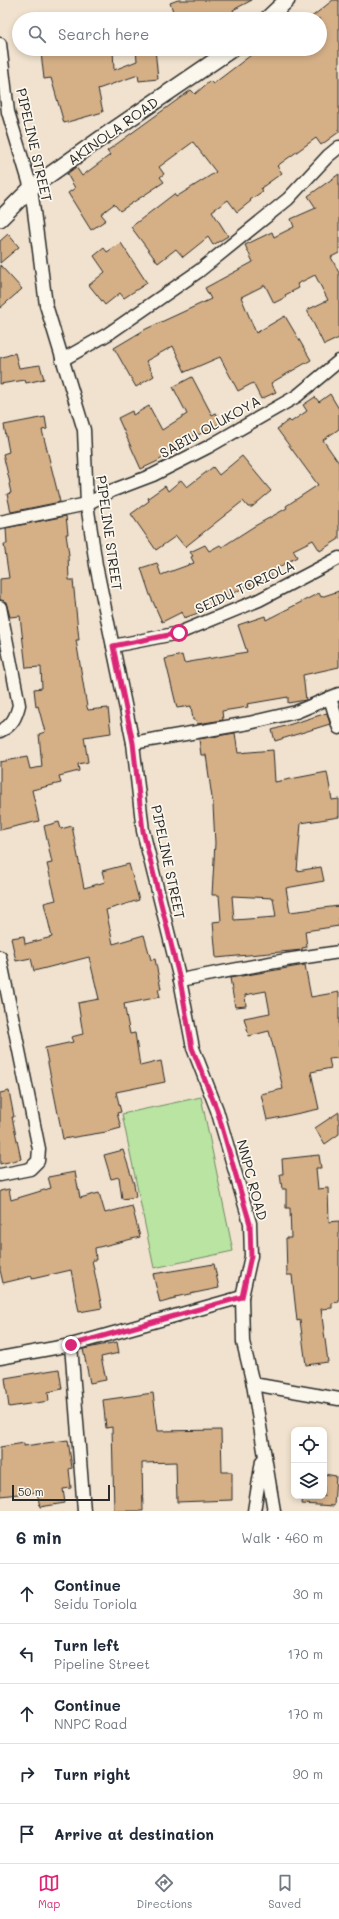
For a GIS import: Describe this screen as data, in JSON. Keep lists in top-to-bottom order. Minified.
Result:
{"streets":{"street":["AKINOLA ROAD","PIPELINE STREET","SABIU OLUKOYA","SEIDU TORIOLA","NNPC ROAD"]},"crossings":[["AKINOLA ROAD","PIPELINE STREET"],["PIPELINE STREET","SABIU OLUKOYA"],["PIPELINE STREET","SEIDU TORIOLA"],["PIPELINE STREET","NNPC ROAD"]],"scale_bar":"50 m","page":{"search":"Search here","scale":"50 m","heading":["6 min","Walk · 460 m"],"list":[["Continue","Seidu Toriola","30 m"],["Turn left","Pipeline Street","170 m"],["Continue","NNPC Road","170 m"],["Turn right","90 m"],"Arrive at destination"],"nav":["Map","Directions","Saved"]}}
